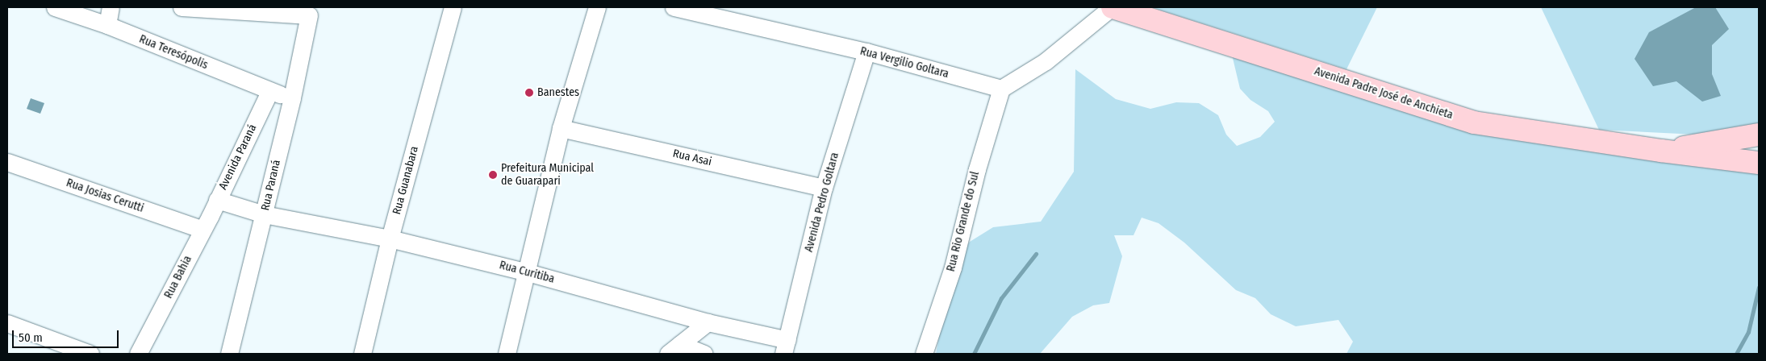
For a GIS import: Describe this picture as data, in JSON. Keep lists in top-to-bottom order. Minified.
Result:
{"streets":{"main road":["Avenida Padre José de Anchieta"],"street":["Rua Teresópolis","Rua Vergilio Goltara","Avenida Paraná","Rua Asai","Rua Guanabara","Rua Paraná","Rua Josias Cerutti","Avenida Pedro Goltara","Rua Rio Grande do Sul","Rua Curitiba","Rua Bahia"]},"crossings":[["Rua Teresópolis","Avenida Paraná"],["Rua Teresópolis","Rua Paraná"],["Rua Vergilio Goltara","Avenida Pedro Goltara"],["Rua Vergilio Goltara","Rua Rio Grande do Sul"],["Avenida Paraná","Rua Paraná"],["Avenida Paraná","Rua Curitiba"],["Avenida Paraná","Rua Bahia"],["Rua Asai","Avenida Pedro Goltara"],["Rua Guanabara","Rua Curitiba"],["Rua Paraná","Rua Curitiba"],["Rua Josias Cerutti","Rua Bahia"],["Avenida Pedro Goltara","Rua Curitiba"]],"places":["Banestes","Prefeitura Municipal de Guarapari"],"scale_bar":"50 m"}
